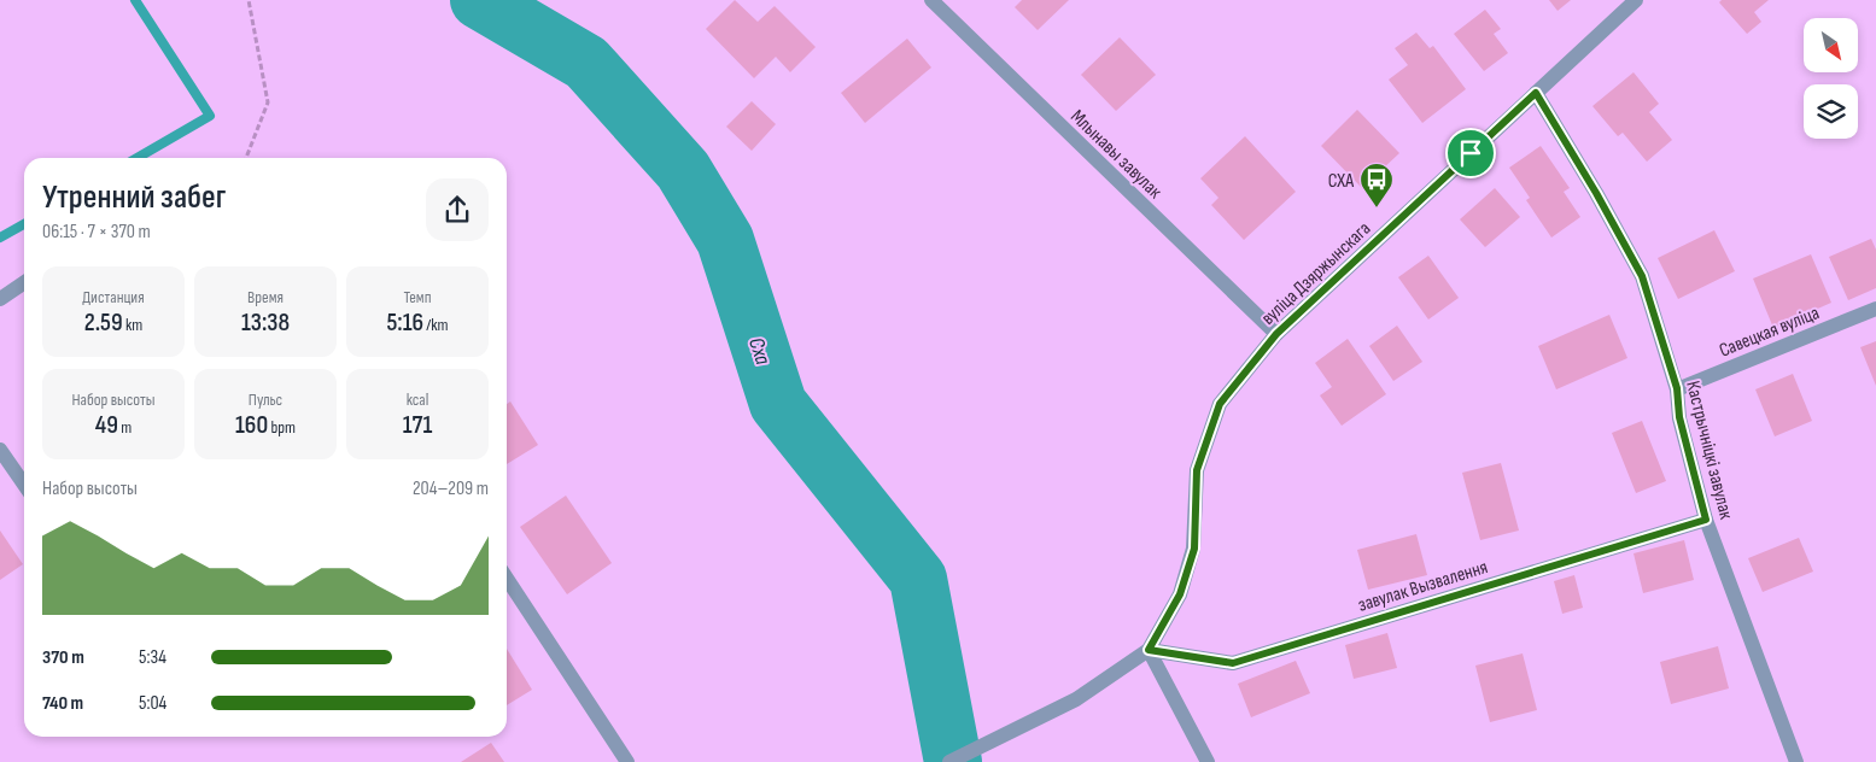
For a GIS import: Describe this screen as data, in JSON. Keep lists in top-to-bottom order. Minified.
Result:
{"streets":{"street":["Млынавы завулак","вуліца Дзяржынскага","Савецкая вуліца","Кастрычніцкі завулак","завулак Вызвалення"]},"crossings":[["Млынавы завулак","вуліца Дзяржынскага"],["вуліца Дзяржынскага","Кастрычніцкі завулак"],["вуліца Дзяржынскага","завулак Вызвалення"],["Савецкая вуліца","Кастрычніцкі завулак"],["Кастрычніцкі завулак","завулак Вызвалення"]],"water":["Сха"],"places":{"bus stop":["СХА"]},"north":"bottom right","page":{"heading":["Утренний забег","06:15 · 7 × 370 m"],"stats":[["Дистанция","2.59 km"],["Время","13:38"],["Темп","5:16 /km"],["Набор высоты","49 m"],["Пульс","160 bpm"],["kcal","171"]],"chart":["Набор высоты","204–209 m"],"list":[{"name":"370 m","note":"5:34"},{"name":"740 m","note":"5:04"}]}}
